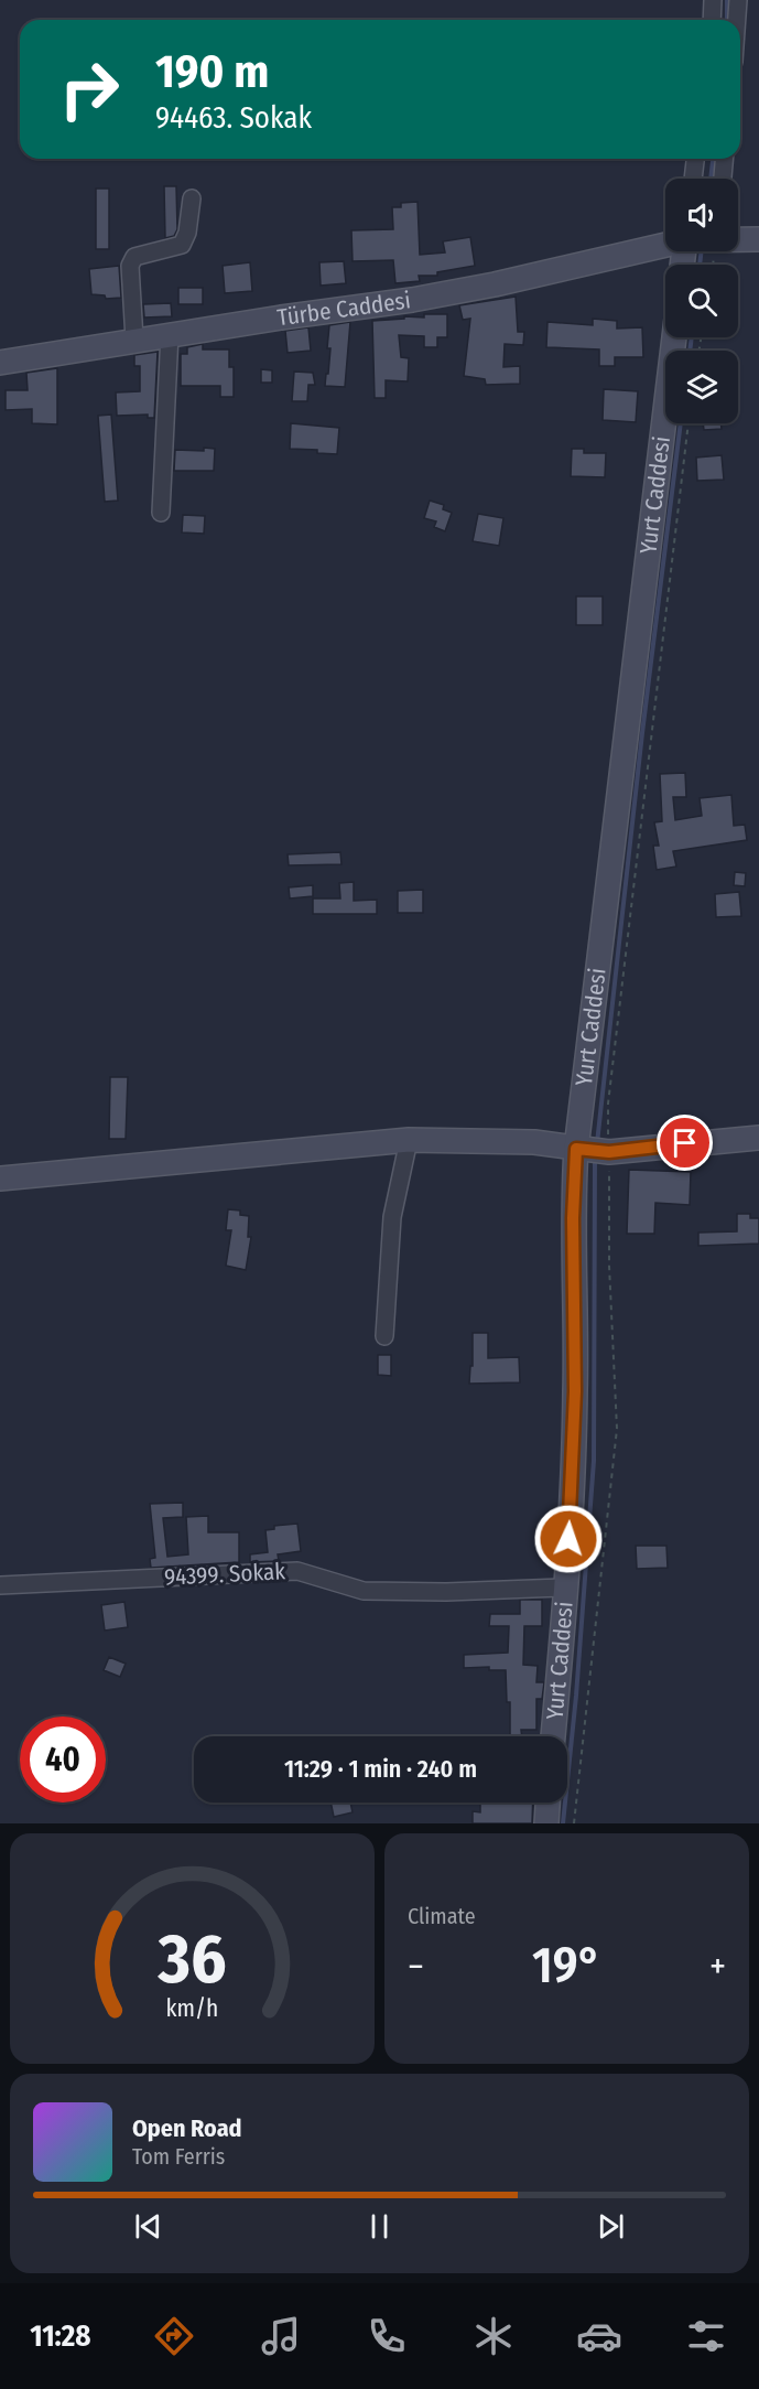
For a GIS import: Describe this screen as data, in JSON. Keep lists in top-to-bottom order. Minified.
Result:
{"streets":{"street":["Türbe Caddesi","Yurt Caddesi","94399. Sokak"]},"crossings":[["Yurt Caddesi","94399. Sokak"]],"page":{"turn":["190 m","94463. Sokak"],"limit":"40","trip":"11:29 · 1 min · 240 m","tile":"Climate","heat":["−","19°","+"],"song":["Open Road","Tom Ferris"],"tabs":"11:28","gauge":["36","km/h"]}}
